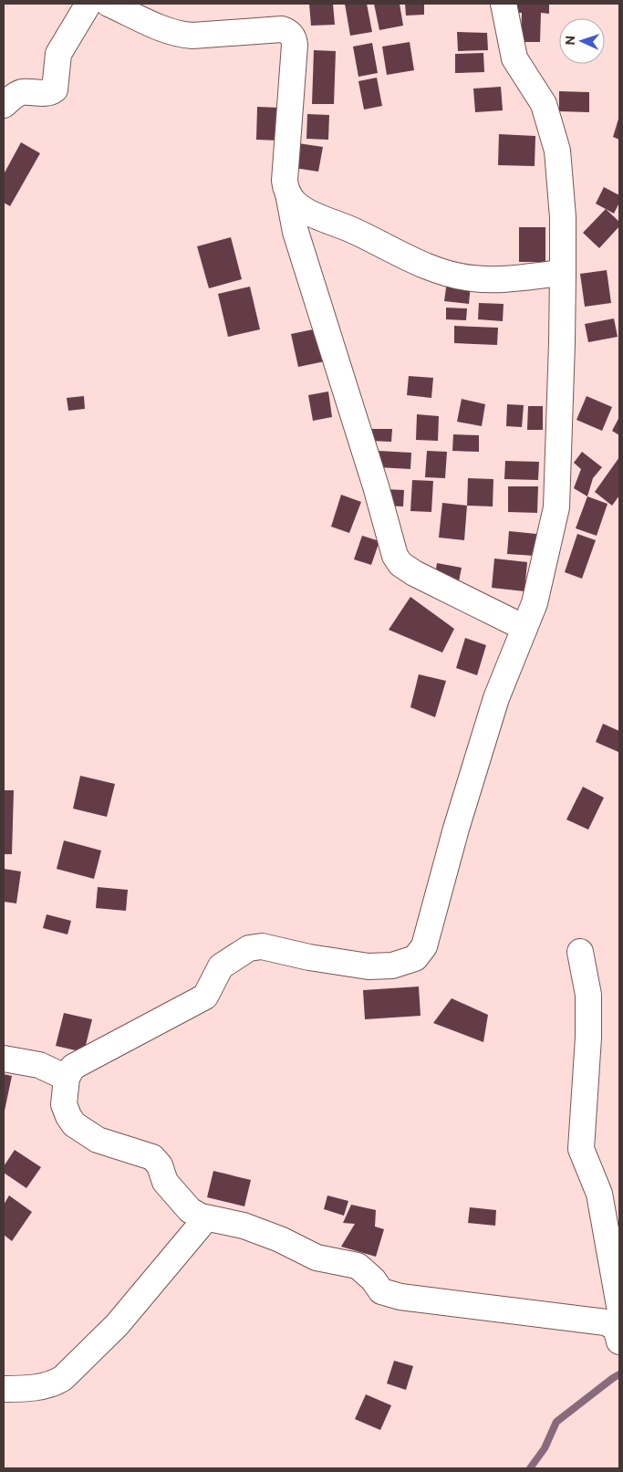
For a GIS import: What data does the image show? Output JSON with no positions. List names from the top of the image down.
{
  "north": "left"
}
